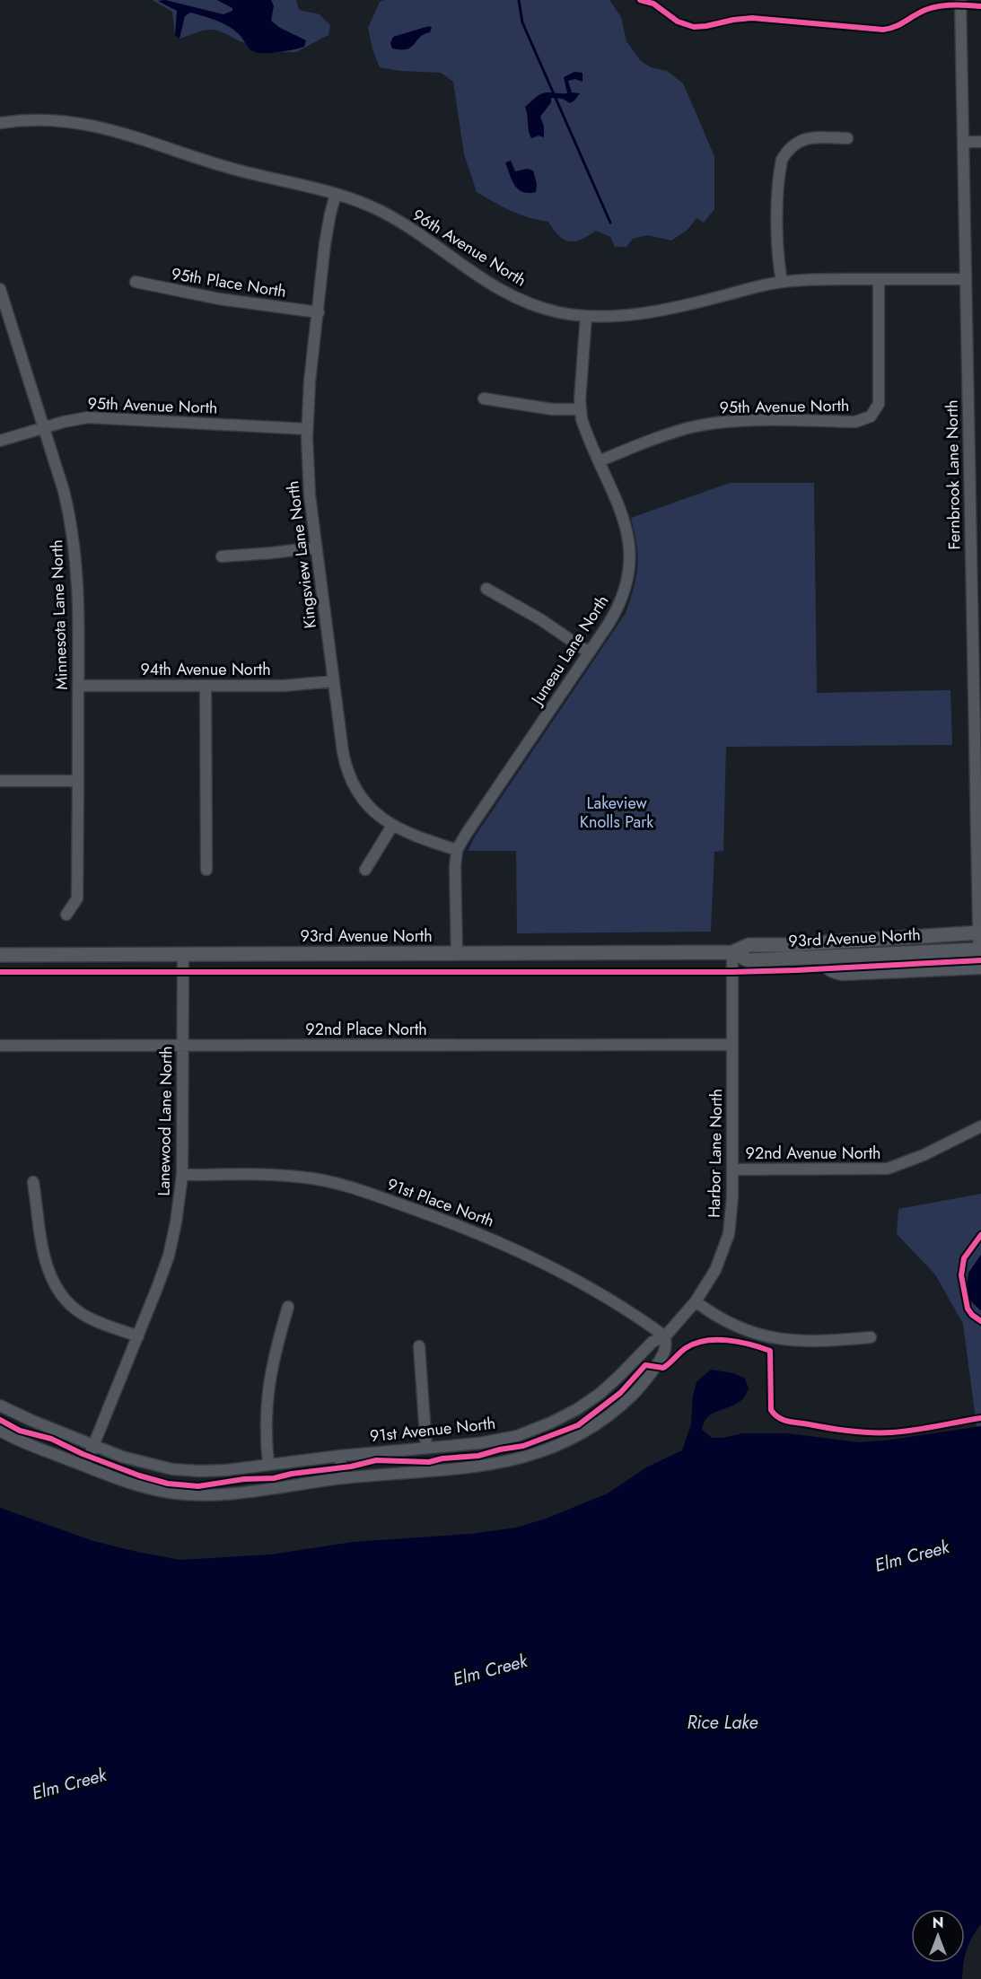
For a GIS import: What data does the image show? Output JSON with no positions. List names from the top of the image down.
{
  "streets": {
    "main road": ["93rd Avenue North"],
    "street": [
      "96th Avenue North",
      "95th Place North",
      "95th Avenue North",
      "Fernbrook Lane North",
      "Kingsview Lane North",
      "Minnesota Lane North",
      "Juneau Lane North",
      "94th Avenue North",
      "92nd Place North",
      "Lanewood Lane North",
      "Harbor Lane North",
      "92nd Avenue North",
      "91st Place North",
      "91st Avenue North"
    ]
  },
  "crossings": [
    ["96th Avenue North", "95th Avenue North"],
    ["96th Avenue North", "Fernbrook Lane North"],
    ["96th Avenue North", "Kingsview Lane North"],
    ["96th Avenue North", "Juneau Lane North"],
    ["95th Place North", "Kingsview Lane North"],
    ["95th Avenue North", "Kingsview Lane North"],
    ["95th Avenue North", "Minnesota Lane North"],
    ["95th Avenue North", "Juneau Lane North"],
    ["Fernbrook Lane North", "93rd Avenue North"],
    ["Kingsview Lane North", "Juneau Lane North"],
    ["Kingsview Lane North", "94th Avenue North"],
    ["Minnesota Lane North", "94th Avenue North"],
    ["Juneau Lane North", "93rd Avenue North"],
    ["93rd Avenue North", "Lanewood Lane North"],
    ["93rd Avenue North", "Harbor Lane North"],
    ["92nd Place North", "Lanewood Lane North"],
    ["92nd Place North", "Harbor Lane North"],
    ["Lanewood Lane North", "91st Place North"],
    ["Lanewood Lane North", "91st Avenue North"],
    ["Harbor Lane North", "92nd Avenue North"],
    ["Harbor Lane North", "91st Place North"],
    ["Harbor Lane North", "91st Avenue North"],
    ["91st Place North", "91st Avenue North"]
  ],
  "water": ["Elm Creek", "Rice Lake"],
  "parks": ["Lakeview Knolls Park"],
  "north": "top"
}
